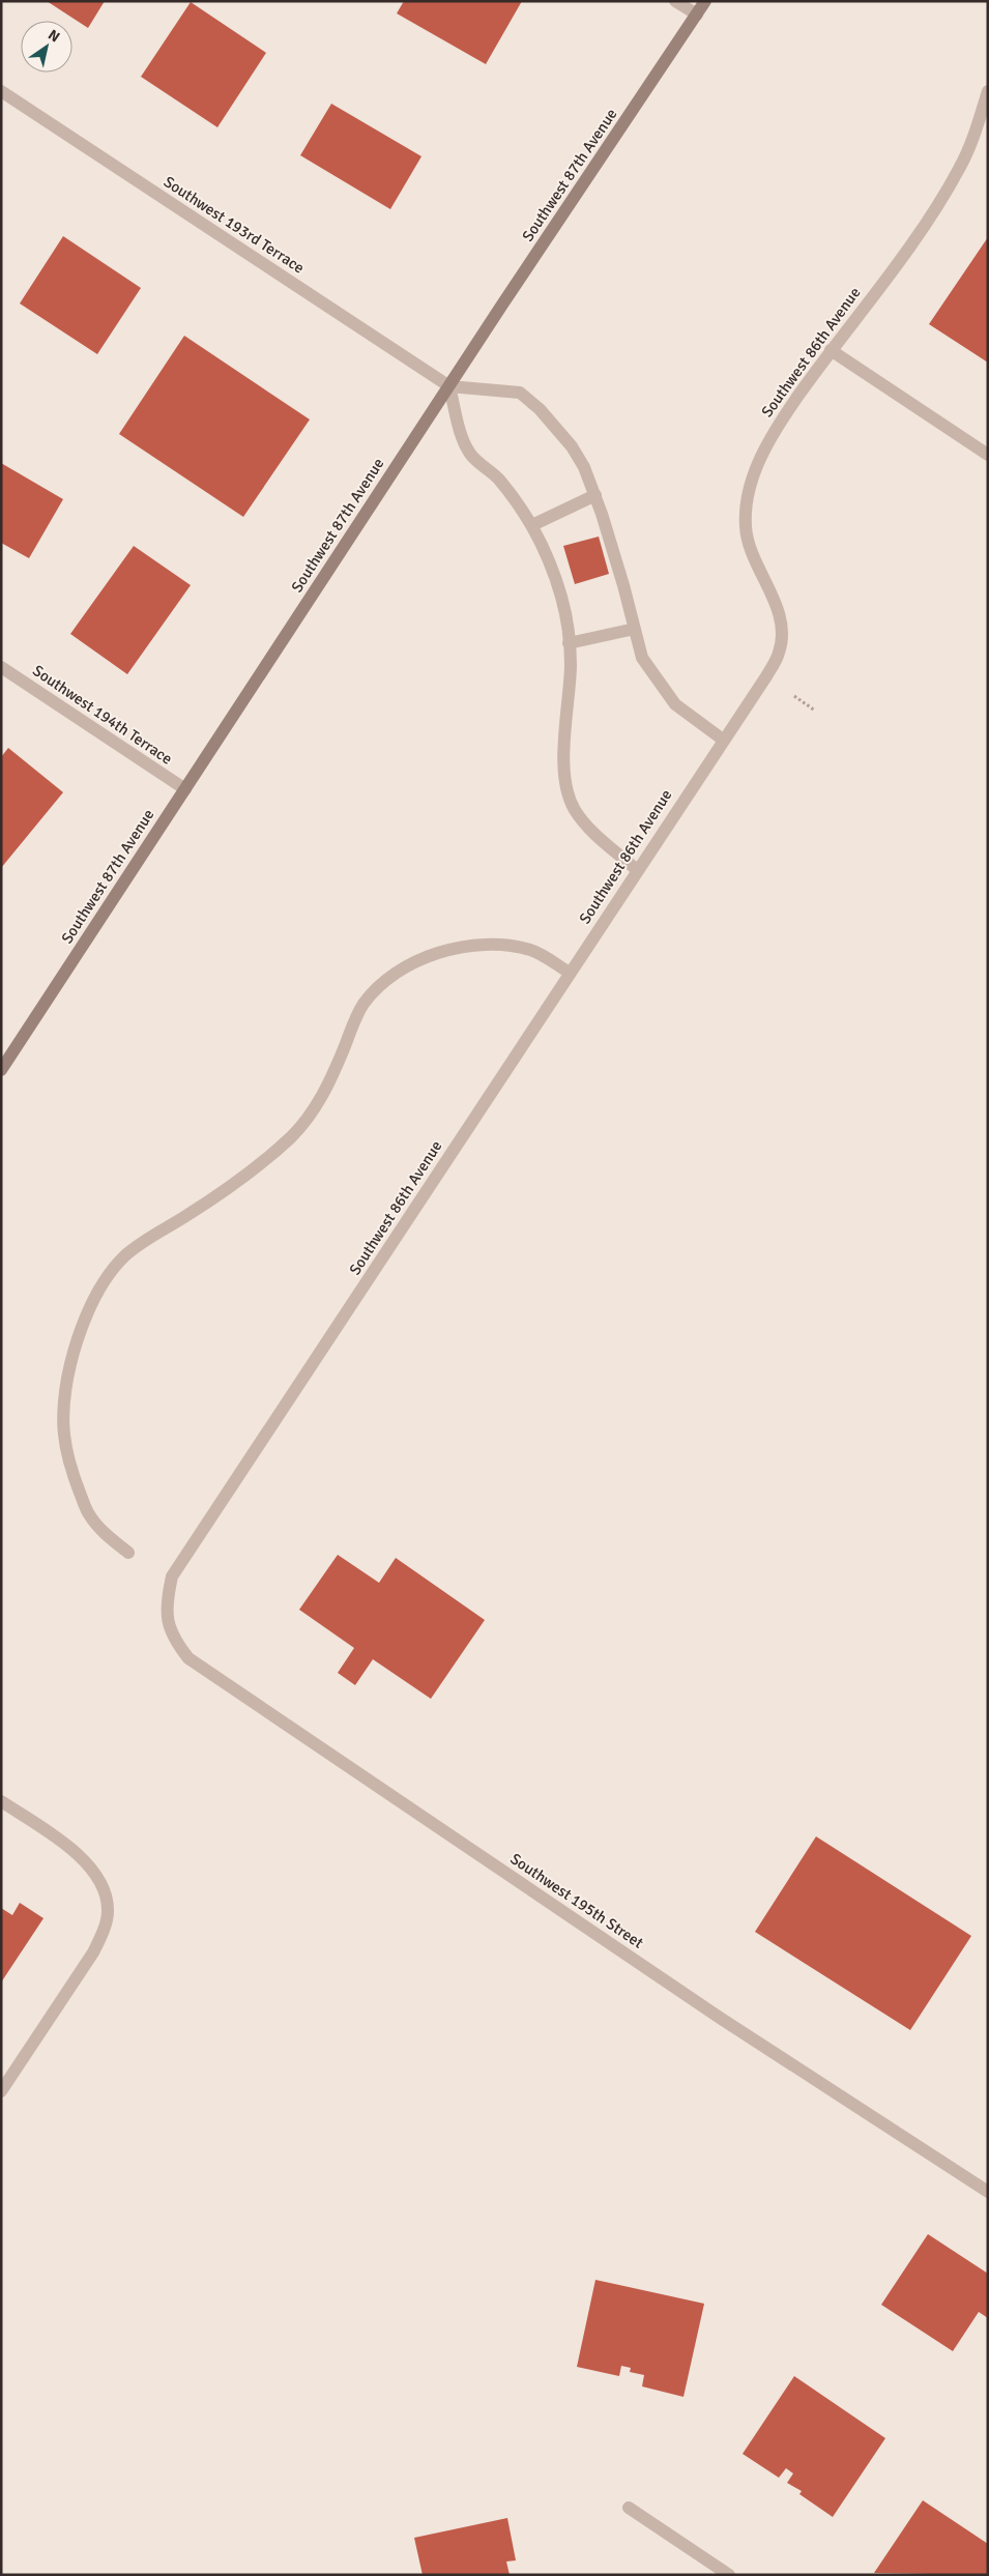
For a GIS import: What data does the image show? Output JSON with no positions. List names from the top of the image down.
{
  "streets": {
    "street": [
      "Southwest 87th Avenue",
      "Southwest 193rd Terrace",
      "Southwest 86th Avenue",
      "Southwest 194th Terrace",
      "Southwest 195th Street"
    ]
  },
  "crossings": [
    ["Southwest 87th Avenue", "Southwest 193rd Terrace"],
    ["Southwest 87th Avenue", "Southwest 194th Terrace"],
    ["Southwest 86th Avenue", "Southwest 195th Street"]
  ],
  "north": "top right"
}
